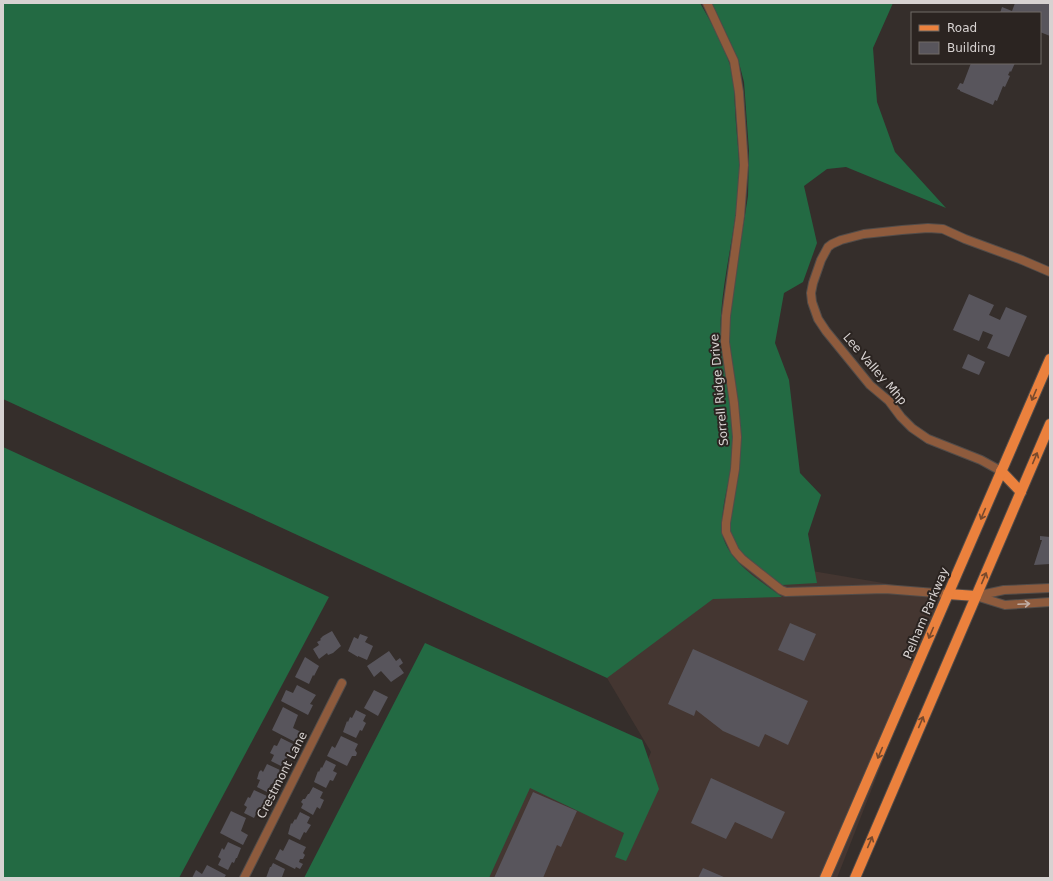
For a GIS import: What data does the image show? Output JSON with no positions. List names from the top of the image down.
{
  "streets": {
    "main road": ["Pelham Parkway"],
    "street": ["Lee Valley Mhp", "Sorrell Ridge Drive", "Crestmont Lane"]
  },
  "crossings": [
    ["Lee Valley Mhp", "Pelham Parkway"],
    ["Sorrell Ridge Drive", "Pelham Parkway"]
  ],
  "legend": ["Road", "Building"]
}
